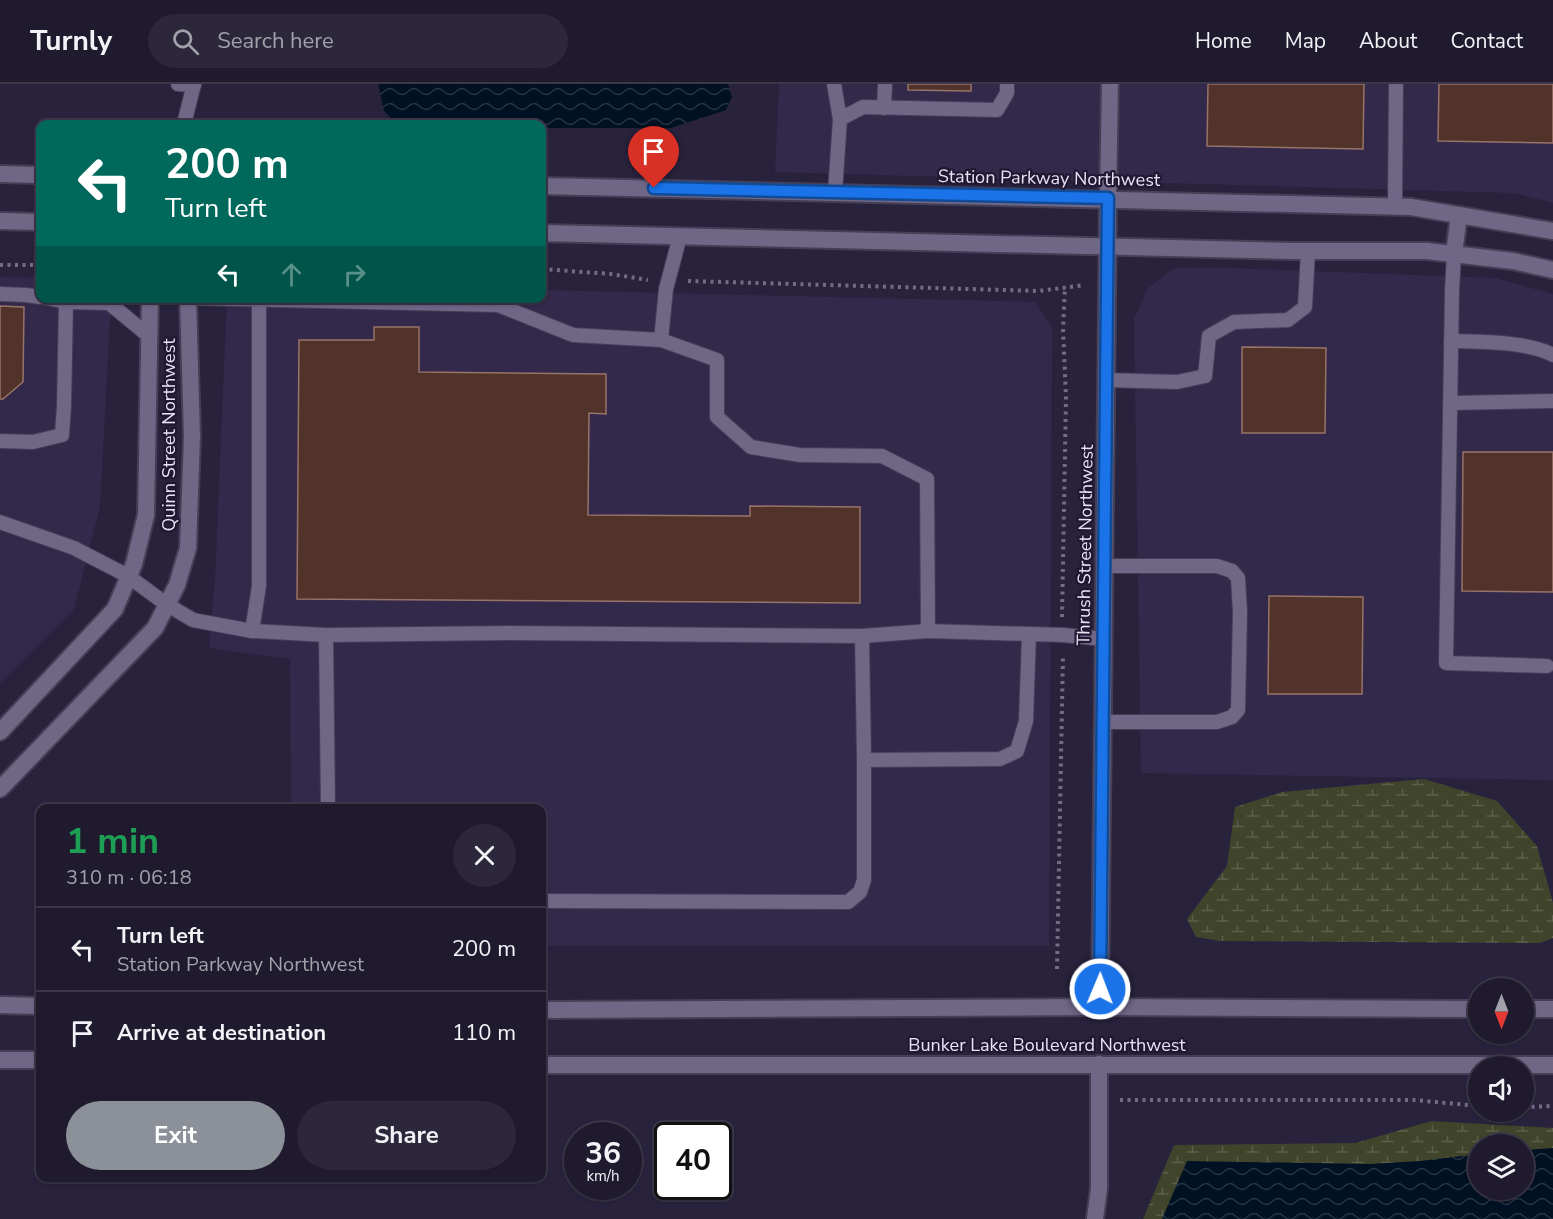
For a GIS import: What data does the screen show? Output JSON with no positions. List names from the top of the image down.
{
  "streets": {
    "street": [
      "Station Parkway Northwest",
      "Quinn Street Northwest",
      "Thrush Street Northwest",
      "Bunker Lake Boulevard Northwest"
    ]
  },
  "crossings": [
    ["Station Parkway Northwest", "Thrush Street Northwest"],
    ["Thrush Street Northwest", "Bunker Lake Boulevard Northwest"]
  ],
  "north": "bottom",
  "page": {
    "header": "Turnly",
    "search": "Search here",
    "nav": [
      "Home",
      "Map",
      "About",
      "Contact"
    ],
    "turn": ["200 m", "Turn left"],
    "heading": ["1 min", "310 m · 06:18"],
    "list": [
      {
        "name": "Turn left",
        "note": "Station Parkway Northwest",
        "value": "200 m"
      },
      {
        "name": "Arrive at destination",
        "value": "110 m"
      }
    ],
    "buttons": ["Exit", "Share"],
    "speed": "36 km/h",
    "limit": "40"
  }
}
